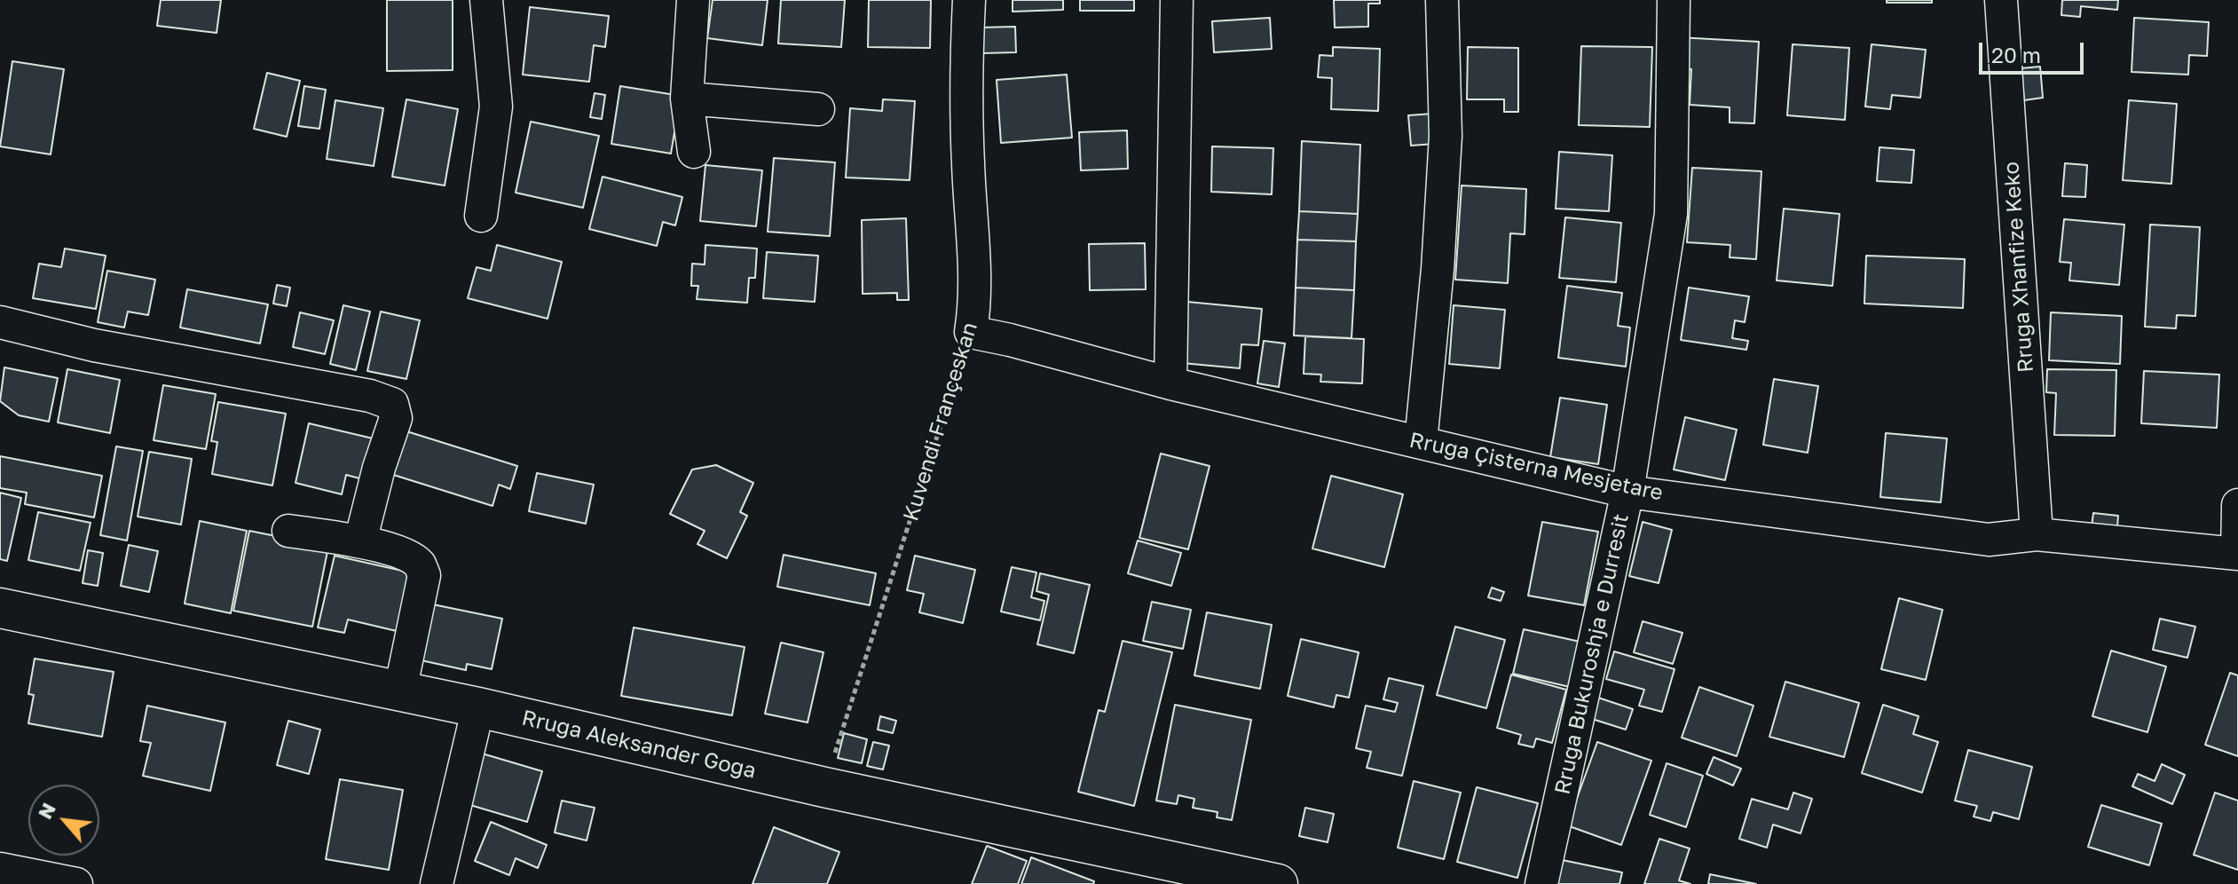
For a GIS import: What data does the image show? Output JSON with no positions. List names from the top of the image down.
{
  "streets": {
    "main road": ["Rruga Aleksander Goga"],
    "street": [
      "Rruga Xhanfize Keko",
      "Kuvendi Françeskan",
      "Rruga Çisterna Mesjetare",
      "Rruga Bukuroshja e Durresit"
    ]
  },
  "crossings": [
    ["Rruga Xhanfize Keko", "Rruga Çisterna Mesjetare"],
    ["Kuvendi Françeskan", "Rruga Çisterna Mesjetare"],
    ["Kuvendi Françeskan", "Rruga Aleksander Goga"],
    ["Rruga Çisterna Mesjetare", "Rruga Bukuroshja e Durresit"]
  ],
  "scale_bar": "20 m",
  "north": "top left"
}
